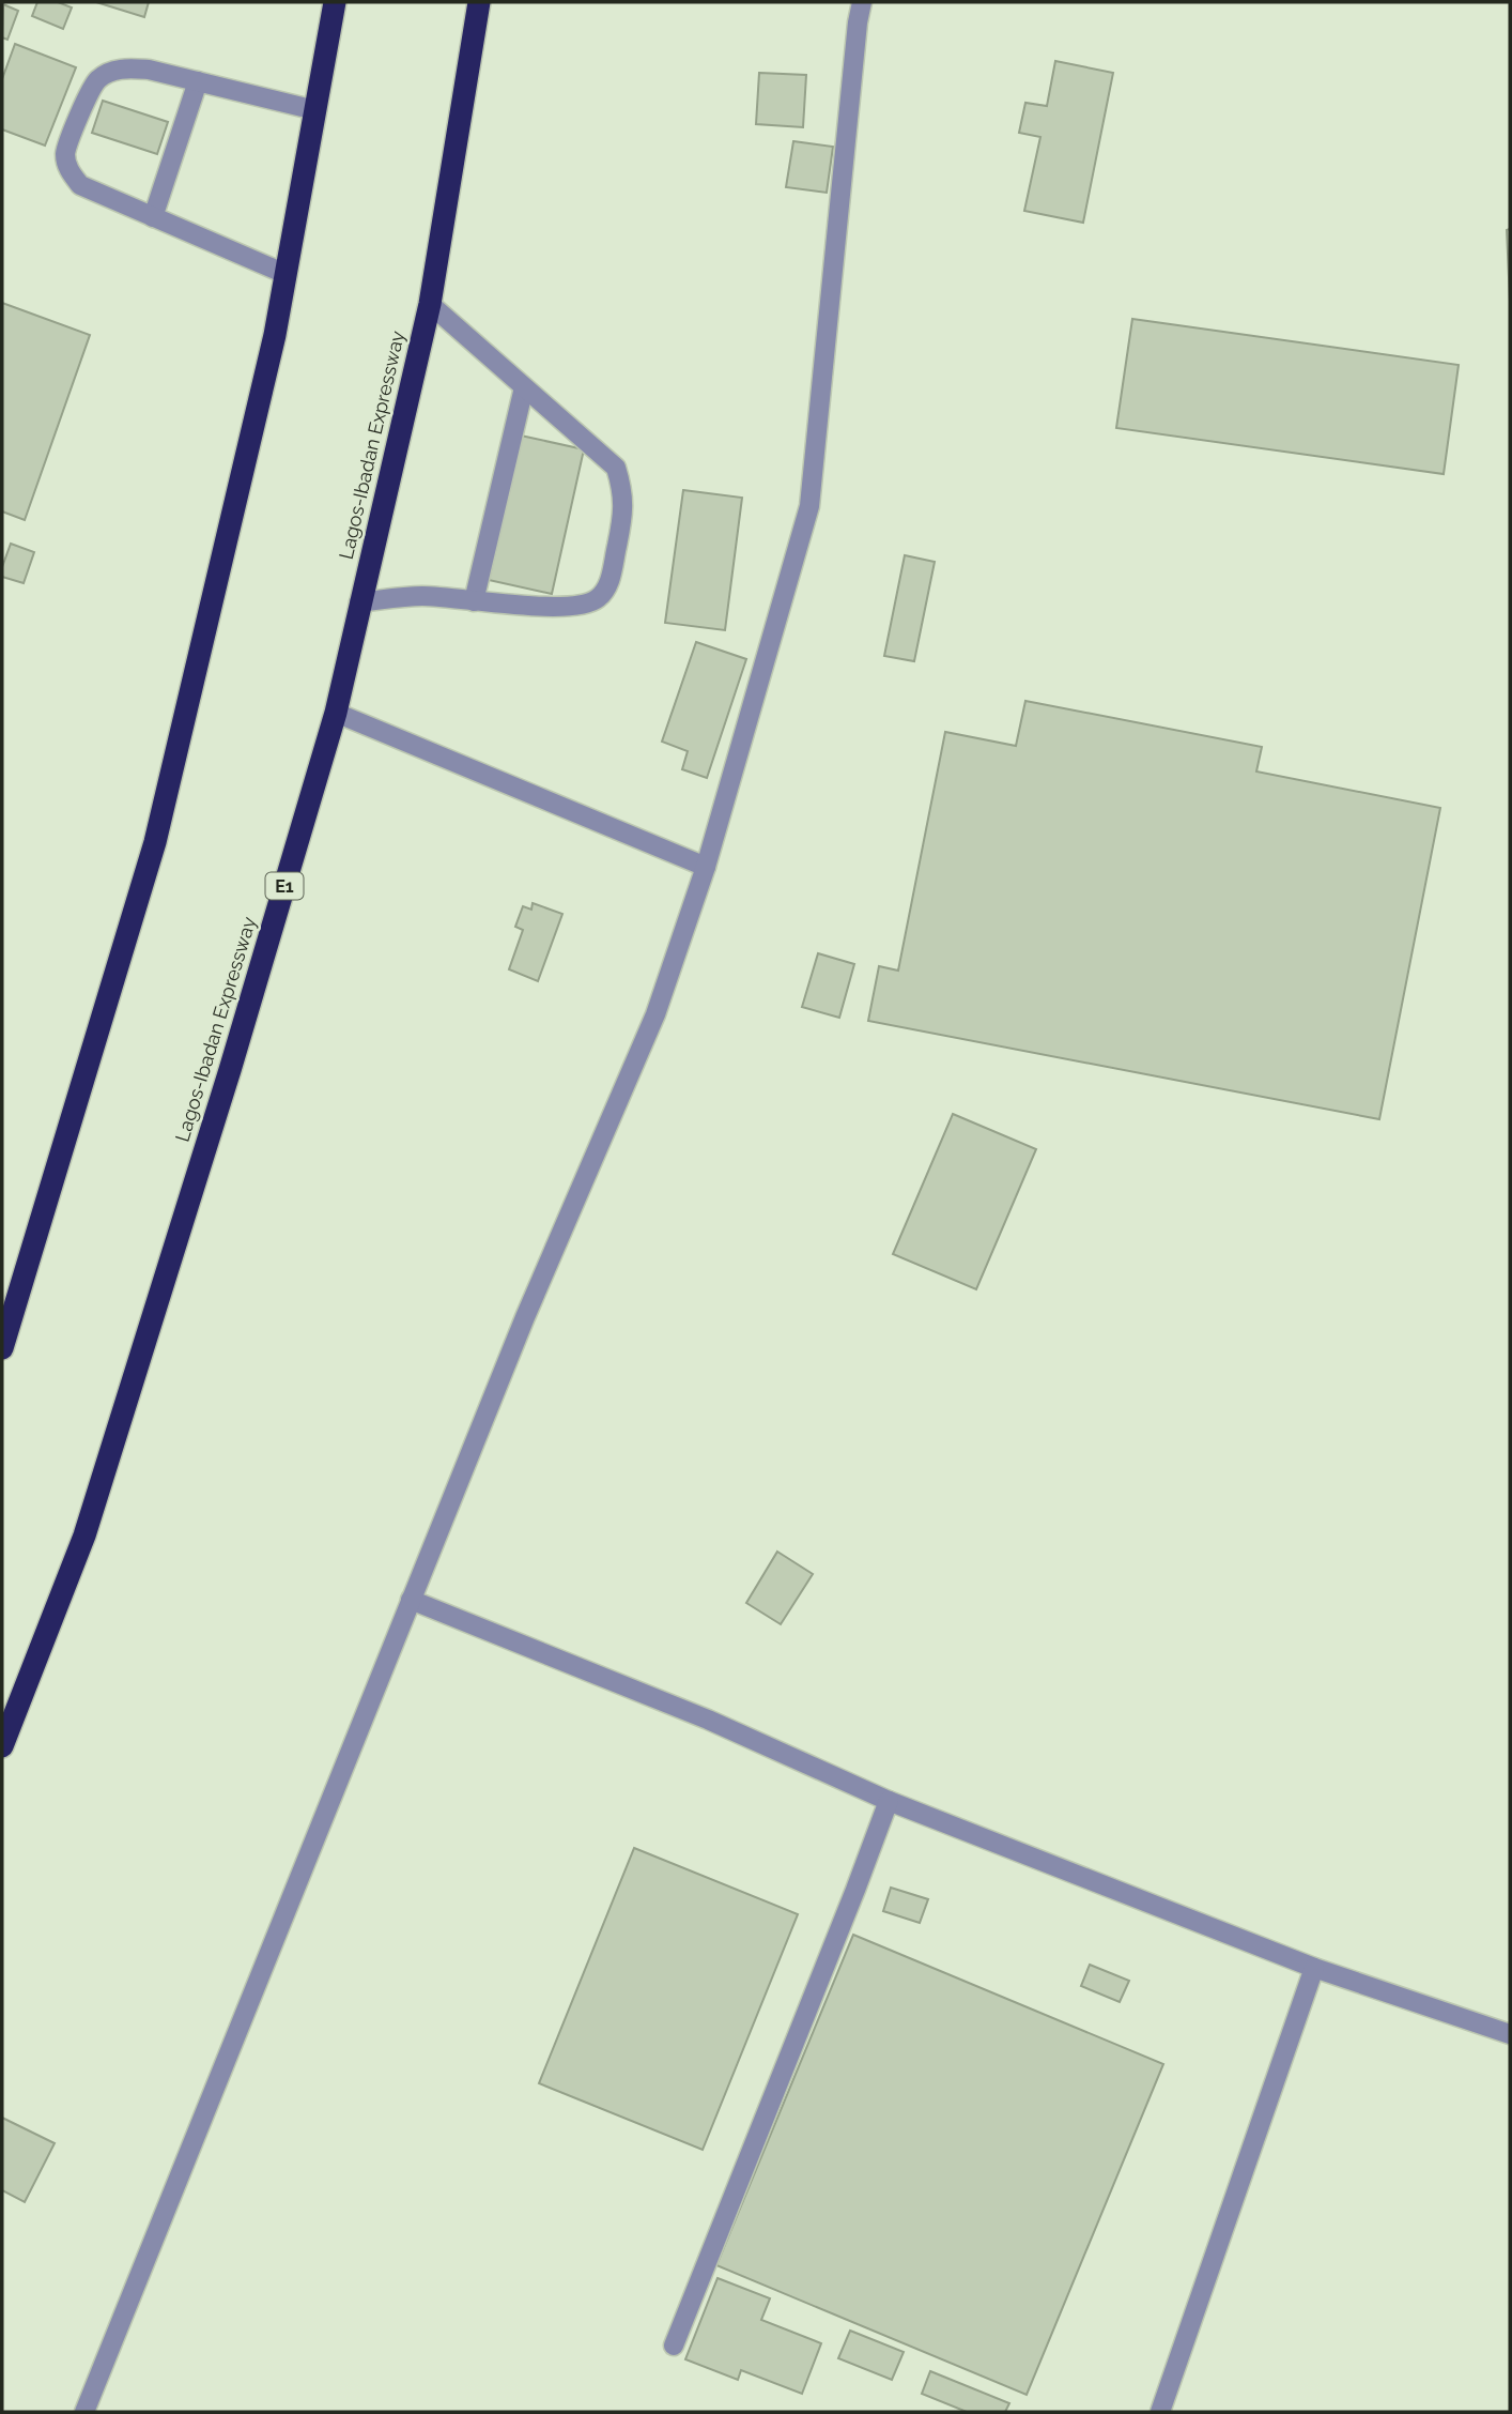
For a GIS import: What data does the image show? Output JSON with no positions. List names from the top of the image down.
{
  "streets": {
    "highway": ["Lagos-Ibadan Expressway", "E1"]
  }
}
